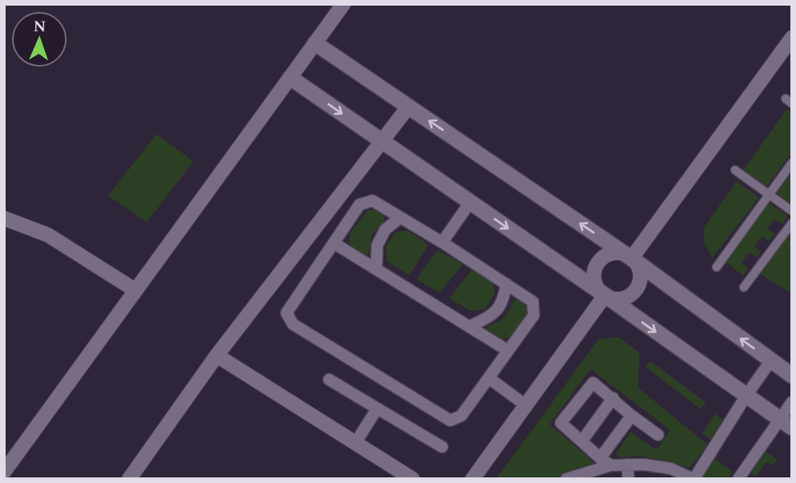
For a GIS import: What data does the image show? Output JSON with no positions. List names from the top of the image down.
{
  "north": "top"
}
